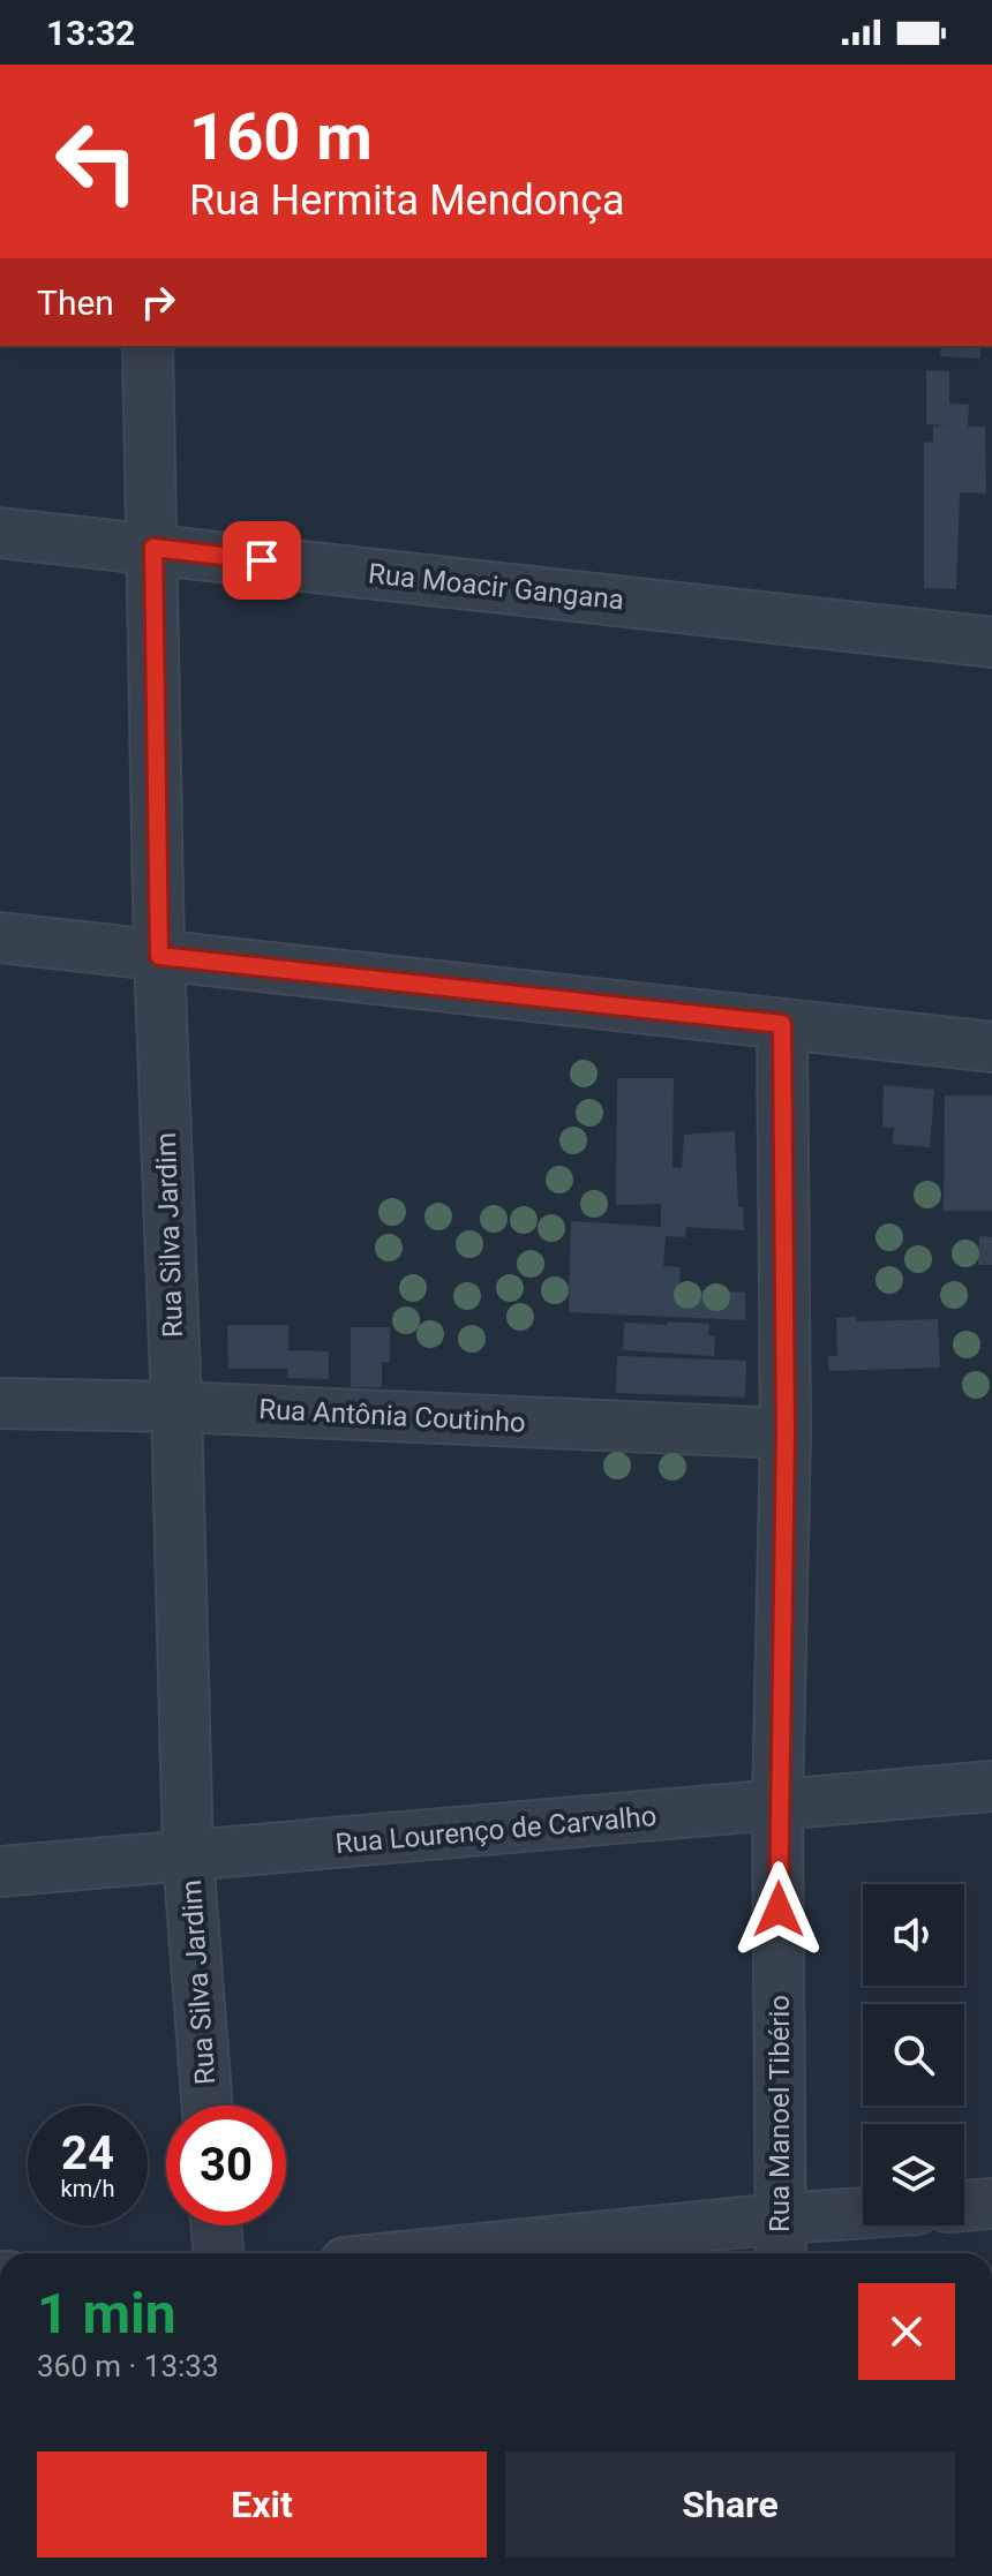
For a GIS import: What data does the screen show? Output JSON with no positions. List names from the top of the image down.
{
  "streets": {
    "street": [
      "Rua Moacir Gangana",
      "Rua Silva Jardim",
      "Rua Antônia Coutinho",
      "Rua Lourenço de Carvalho",
      "Rua Manoel Tibério"
    ]
  },
  "crossings": [
    ["Rua Moacir Gangana", "Rua Silva Jardim"],
    ["Rua Silva Jardim", "Rua Antônia Coutinho"],
    ["Rua Silva Jardim", "Rua Lourenço de Carvalho"],
    ["Rua Antônia Coutinho", "Rua Manoel Tibério"],
    ["Rua Lourenço de Carvalho", "Rua Manoel Tibério"]
  ],
  "page": {
    "status": "13:32",
    "turn": ["160 m", "Rua Hermita Mendonça"],
    "then": "Then",
    "speed": "24 km/h",
    "limit": "30",
    "heading": ["1 min", "360 m · 13:33"],
    "buttons": ["Exit", "Share"]
  }
}
